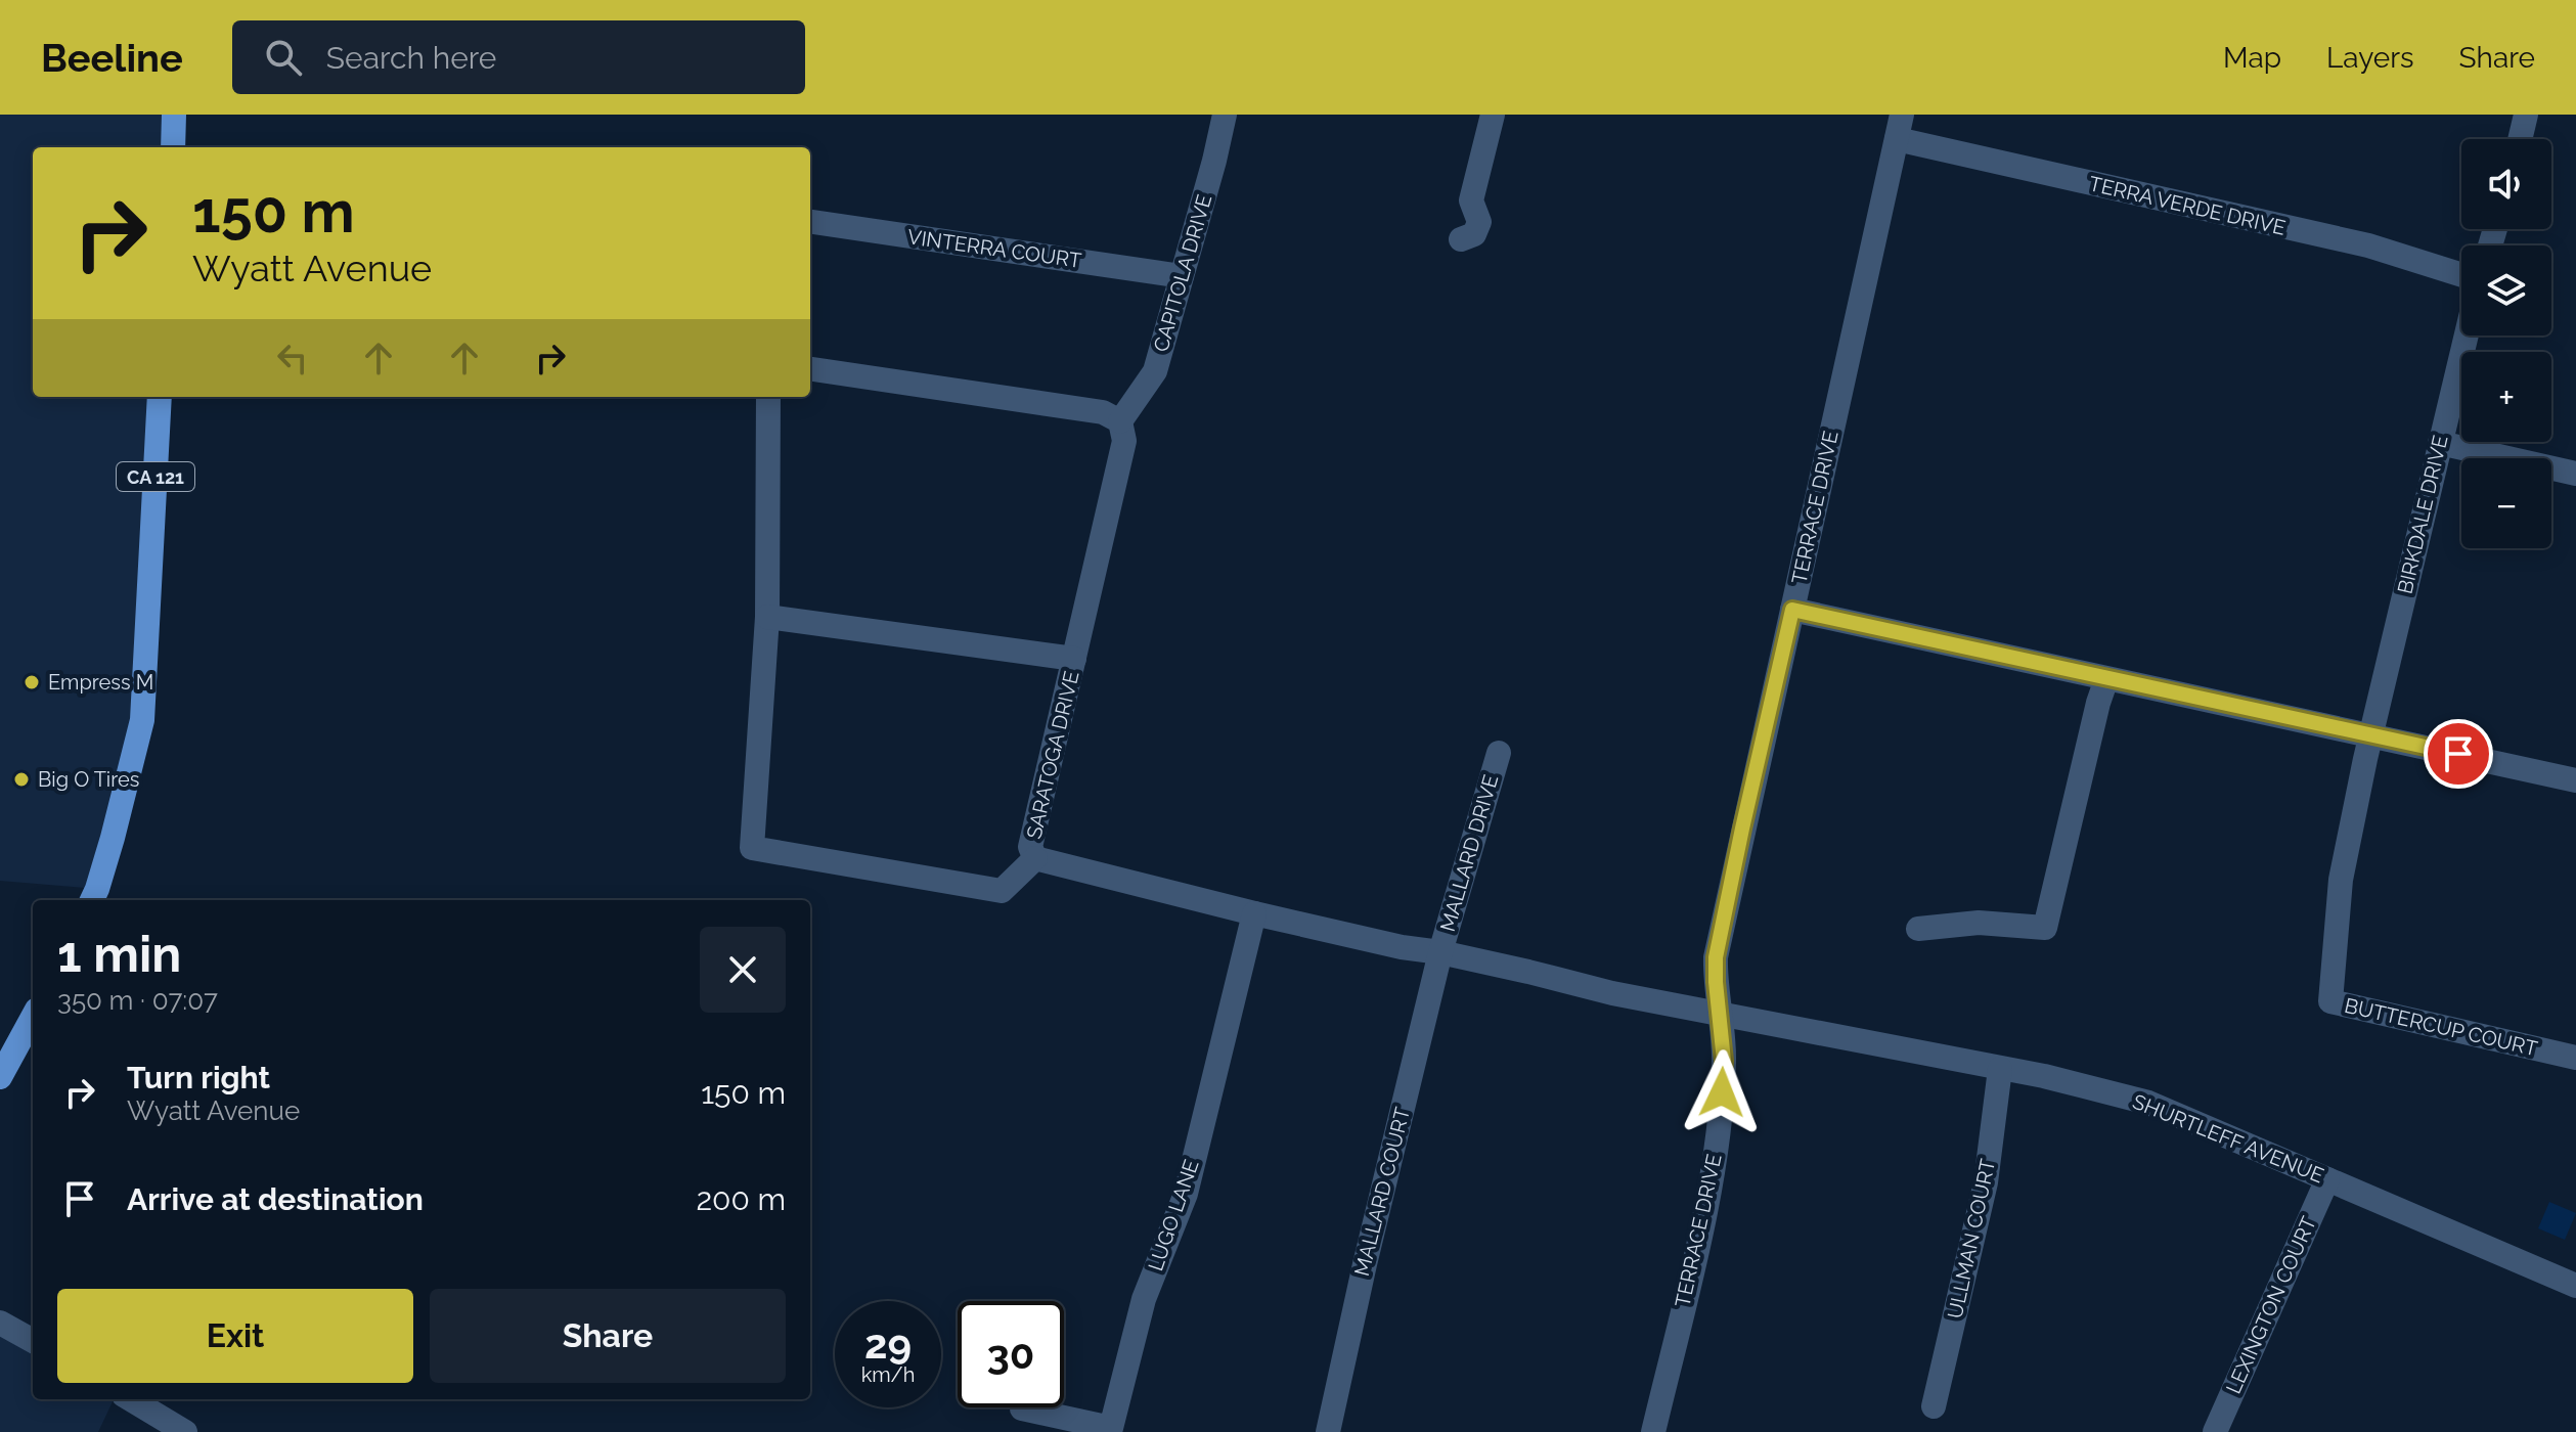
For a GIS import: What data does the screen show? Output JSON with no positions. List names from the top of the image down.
{
  "streets": {
    "main road": ["CA 121"],
    "street": [
      "TERRA VERDE DRIVE",
      "VINTERRA COURT",
      "CAPITOLA DRIVE",
      "TERRACE DRIVE",
      "BIRKDALE DRIVE",
      "SARATOGA DRIVE",
      "MALLARD DRIVE",
      "BUTTERCUP COURT",
      "SHURTLEFF AVENUE",
      "MALLARD COURT",
      "LUGO LANE",
      "ULLMAN COURT",
      "LEXINGTON COURT"
    ]
  },
  "crossings": [
    ["TERRA VERDE DRIVE", "TERRACE DRIVE"],
    ["VINTERRA COURT", "CAPITOLA DRIVE"],
    ["CAPITOLA DRIVE", "SARATOGA DRIVE"],
    ["TERRACE DRIVE", "SARATOGA DRIVE"],
    ["TERRACE DRIVE", "SHURTLEFF AVENUE"],
    ["BIRKDALE DRIVE", "BUTTERCUP COURT"],
    ["SARATOGA DRIVE", "MALLARD DRIVE"],
    ["SARATOGA DRIVE", "SHURTLEFF AVENUE"],
    ["SARATOGA DRIVE", "MALLARD COURT"],
    ["SARATOGA DRIVE", "LUGO LANE"],
    ["MALLARD DRIVE", "MALLARD COURT"],
    ["SHURTLEFF AVENUE", "ULLMAN COURT"],
    ["SHURTLEFF AVENUE", "LEXINGTON COURT"]
  ],
  "places": ["Empress M", "Big O Tires"],
  "page": {
    "header": "Beeline",
    "search": "Search here",
    "nav": ["Map", "Layers", "Share"],
    "map_buttons": ["+", "−"],
    "turn": ["150 m", "Wyatt Avenue"],
    "heading": ["1 min", "350 m · 07:07"],
    "list": [
      {
        "name": "Turn right",
        "note": "Wyatt Avenue",
        "value": "150 m"
      },
      {
        "name": "Arrive at destination",
        "value": "200 m"
      }
    ],
    "buttons": ["Exit", "Share"],
    "speed": "29 km/h",
    "limit": "30"
  }
}
